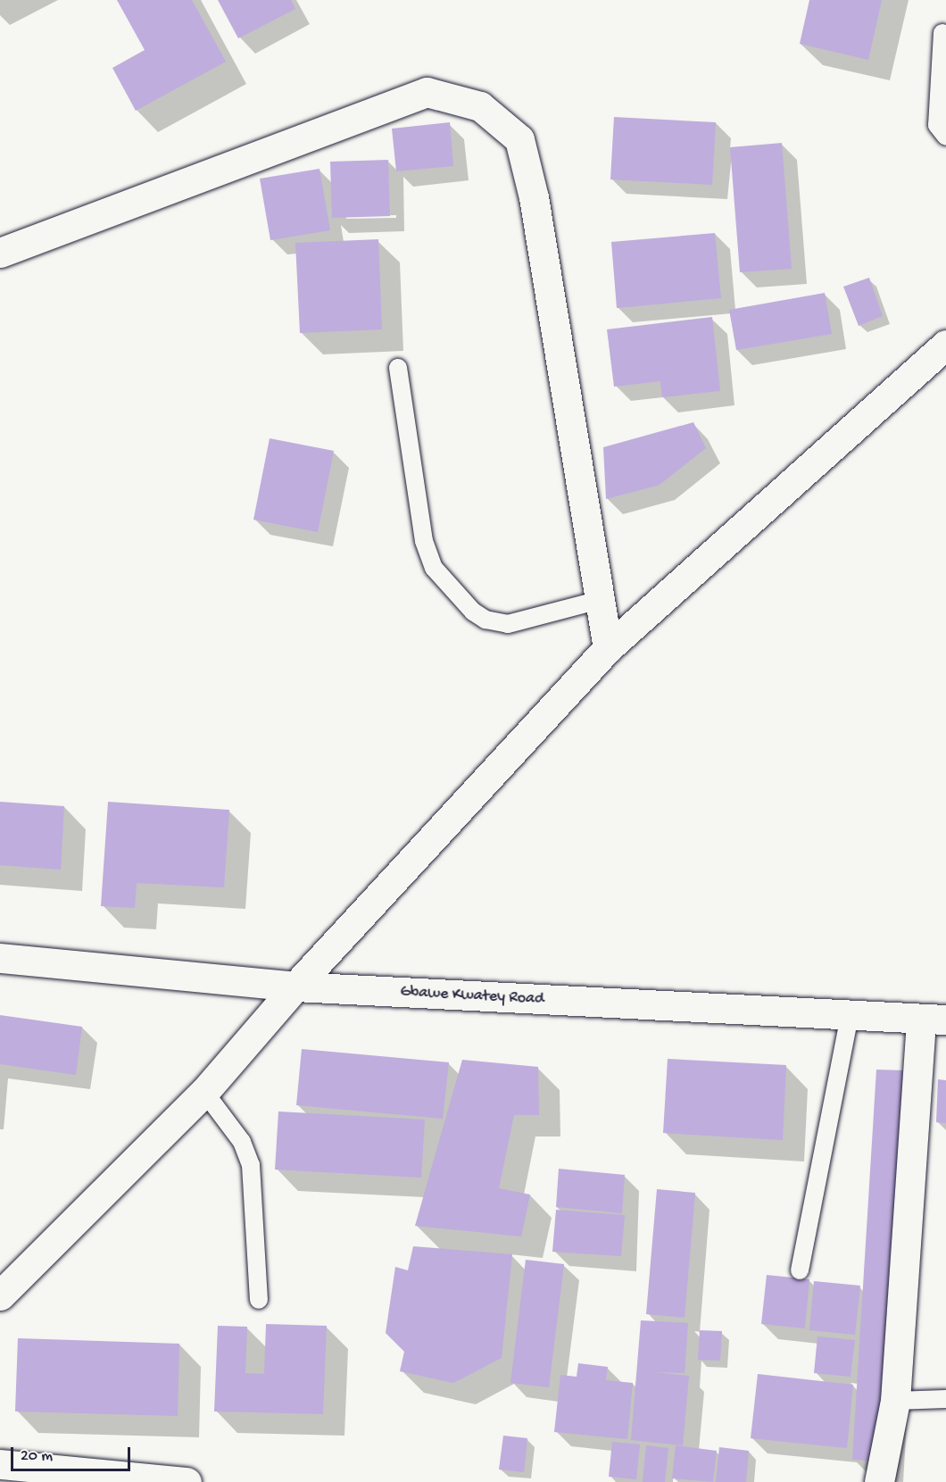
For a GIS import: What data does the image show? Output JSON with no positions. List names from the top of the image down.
{
  "streets": {
    "street": ["Gbawe Kwatey Road"]
  },
  "scale_bar": "20 m"
}
